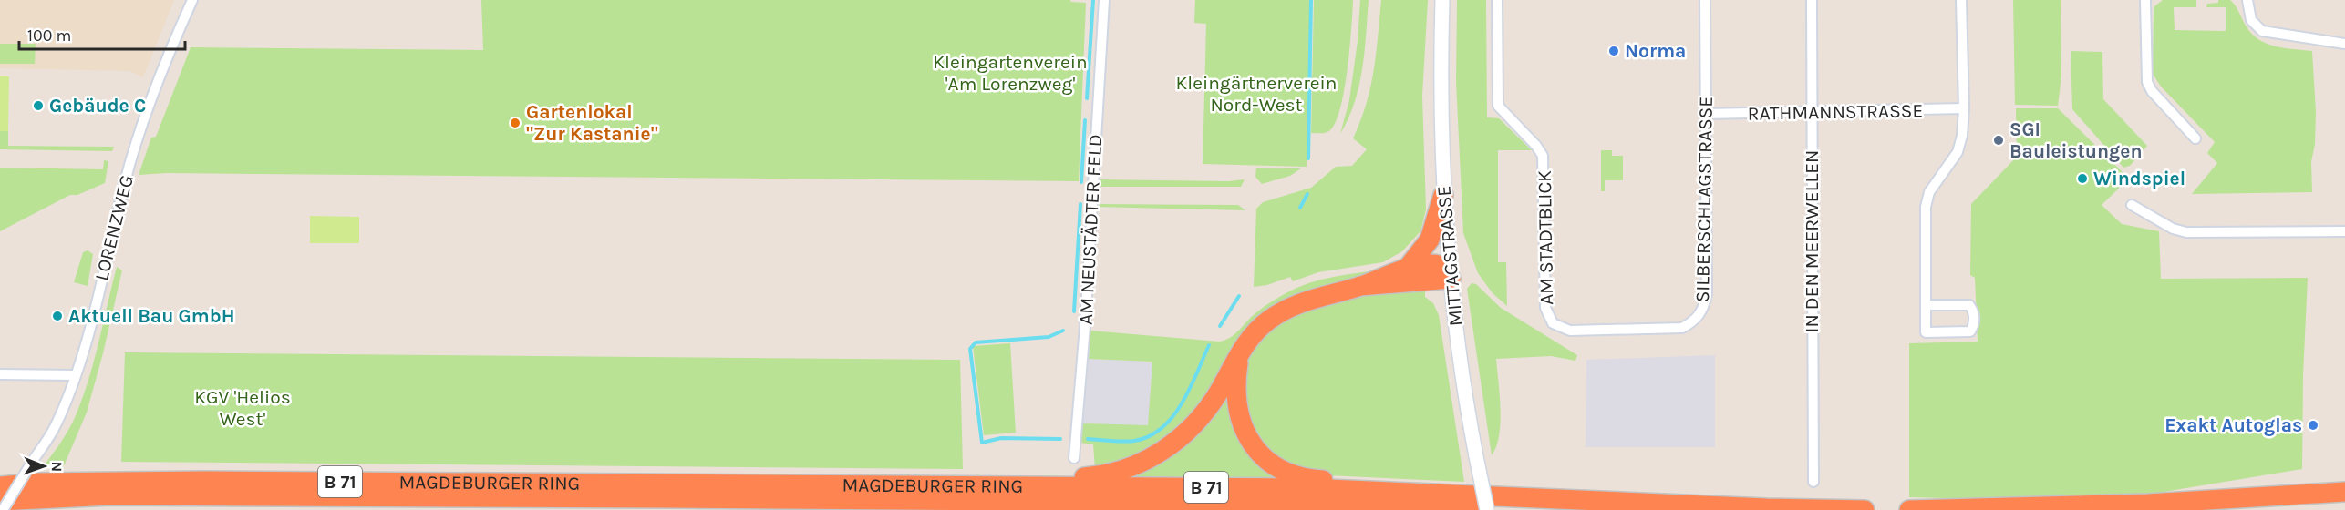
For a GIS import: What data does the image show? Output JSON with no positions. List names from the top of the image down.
{
  "streets": {
    "highway": ["B 71", "MAGDEBURGER RING"],
    "street": [
      "RATHMANNSTRASSE",
      "SILBERSCHLAGSTRASSE",
      "LORENZWEG",
      "AM NEUSTÄDTER FELD",
      "AM STADTBLICK",
      "IN DEN MEERWELLEN",
      "MITTAGSTRASSE"
    ]
  },
  "crossings": [
    ["RATHMANNSTRASSE", "SILBERSCHLAGSTRASSE"],
    ["RATHMANNSTRASSE", "IN DEN MEERWELLEN"],
    ["SILBERSCHLAGSTRASSE", "AM STADTBLICK"]
  ],
  "parks": ["Kleingartenverein 'Am Lorenzweg'", "Kleingärtnerverein Nord-West", "KGV 'Helios West'"],
  "places": [
    "Norma",
    "Gebäude C",
    "Gartenlokal \"Zur Kastanie\"",
    "SGI Bauleistungen",
    "Windspiel",
    "Aktuell Bau GmbH",
    "Exakt Autoglas"
  ],
  "scale_bar": "100 m",
  "north": "right"
}
